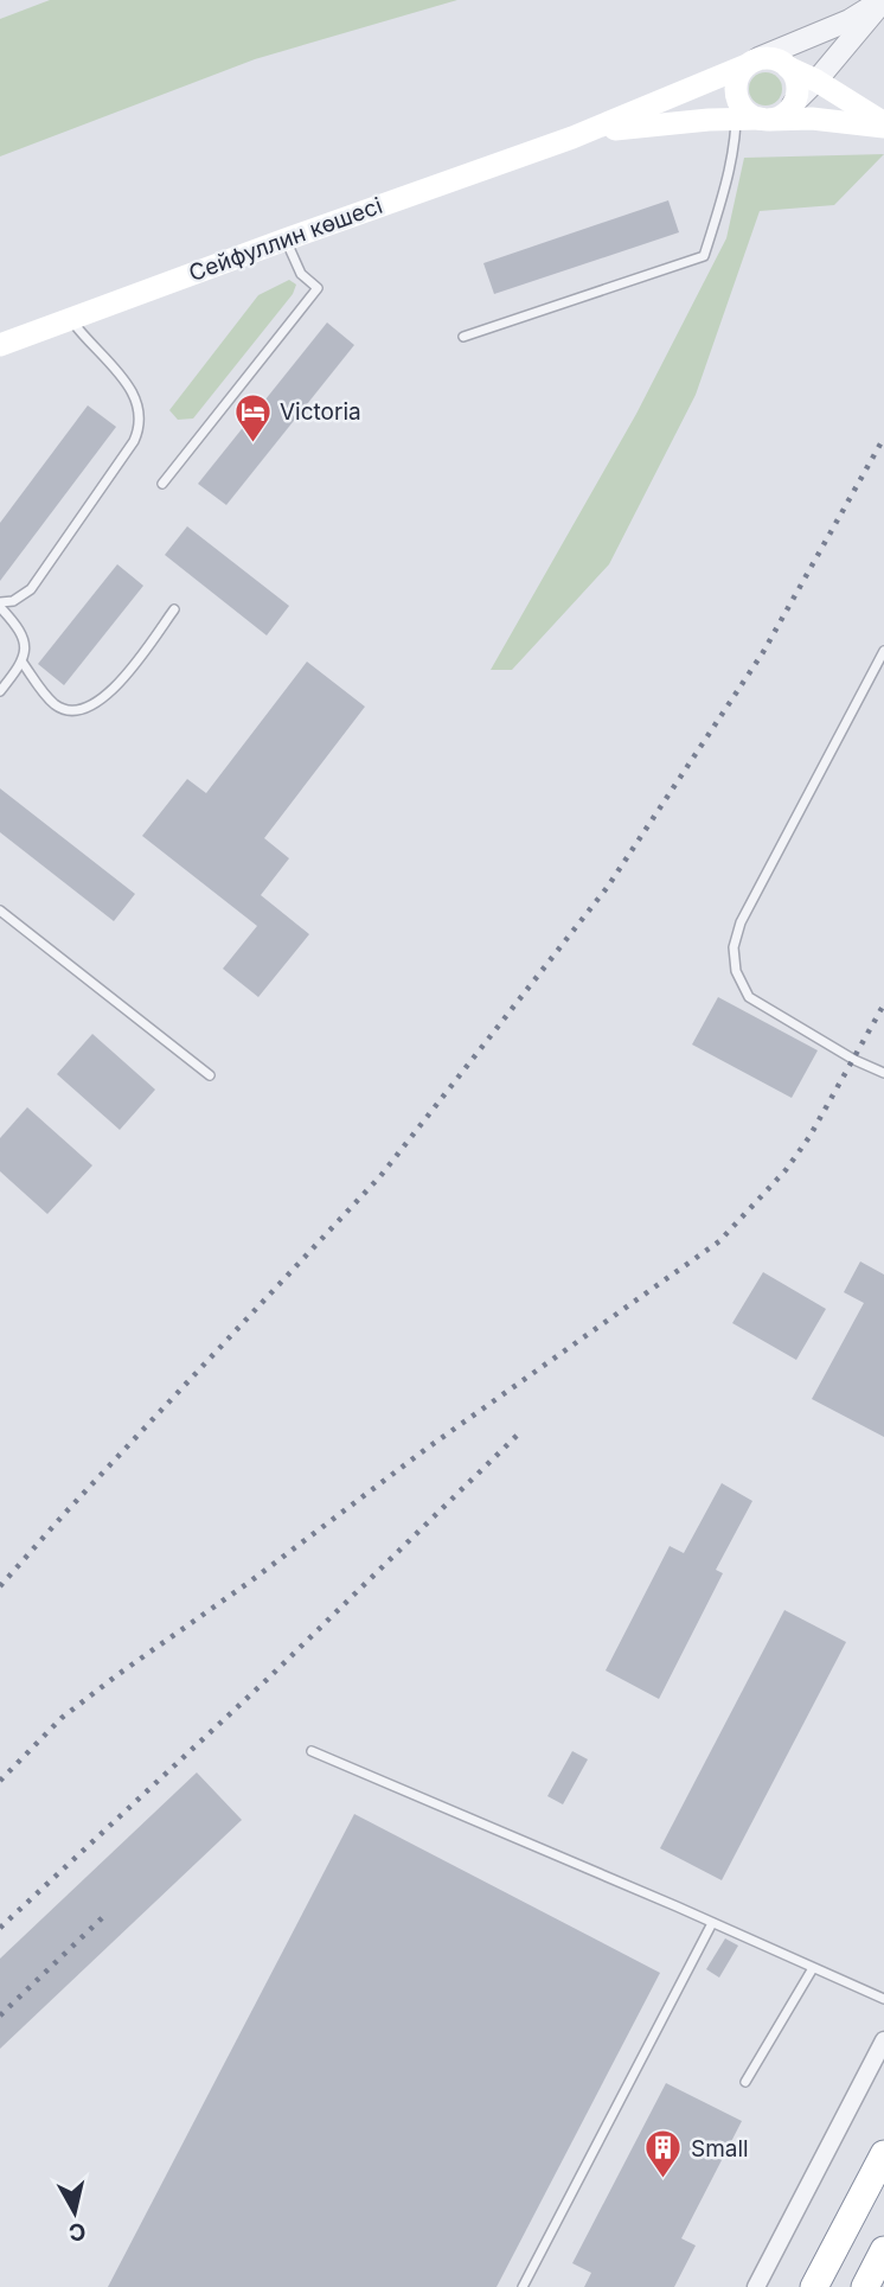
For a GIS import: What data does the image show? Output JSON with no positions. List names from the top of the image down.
{
  "streets": {
    "main road": ["Сейфуллин көшесі"]
  },
  "places": {
    "hotel": ["Victoria"],
    "building": ["Small"]
  },
  "north": "bottom"
}
